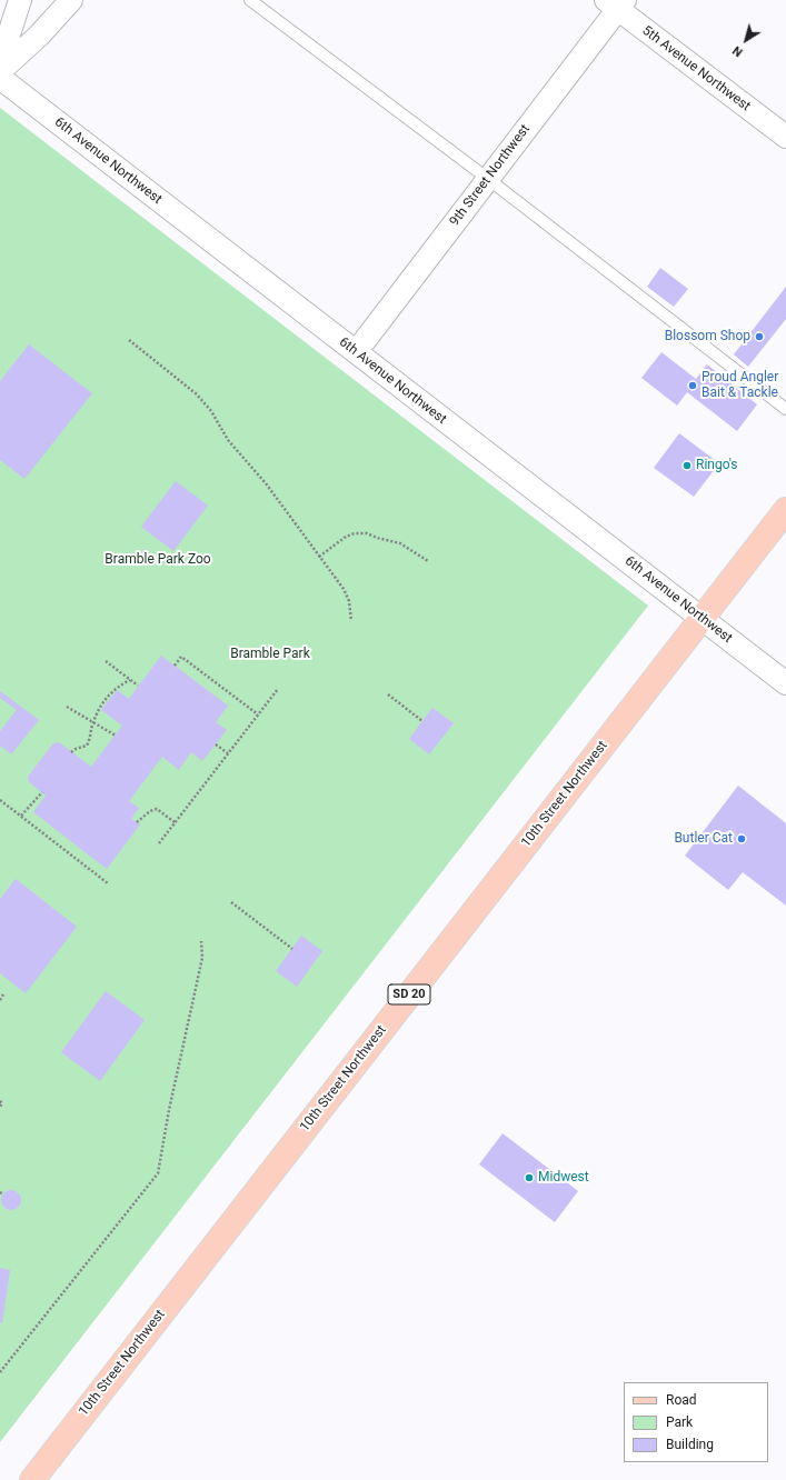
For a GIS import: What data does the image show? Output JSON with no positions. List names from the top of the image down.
{
  "streets": {
    "main road": ["10th Street Northwest", "SD 20"],
    "street": ["5th Avenue Northwest", "6th Avenue Northwest", "9th Street Northwest"]
  },
  "crossings": [
    ["5th Avenue Northwest", "9th Street Northwest"],
    ["6th Avenue Northwest", "9th Street Northwest"],
    ["6th Avenue Northwest", "10th Street Northwest"]
  ],
  "parks": ["Bramble Park Zoo", "Bramble Park"],
  "places": [
    "Blossom Shop",
    "Proud Angler Bait & Tackle",
    "Ringo's",
    "Butler Cat",
    "Midwest"
  ],
  "legend": ["Road", "Park", "Building"],
  "north": "bottom left"
}
